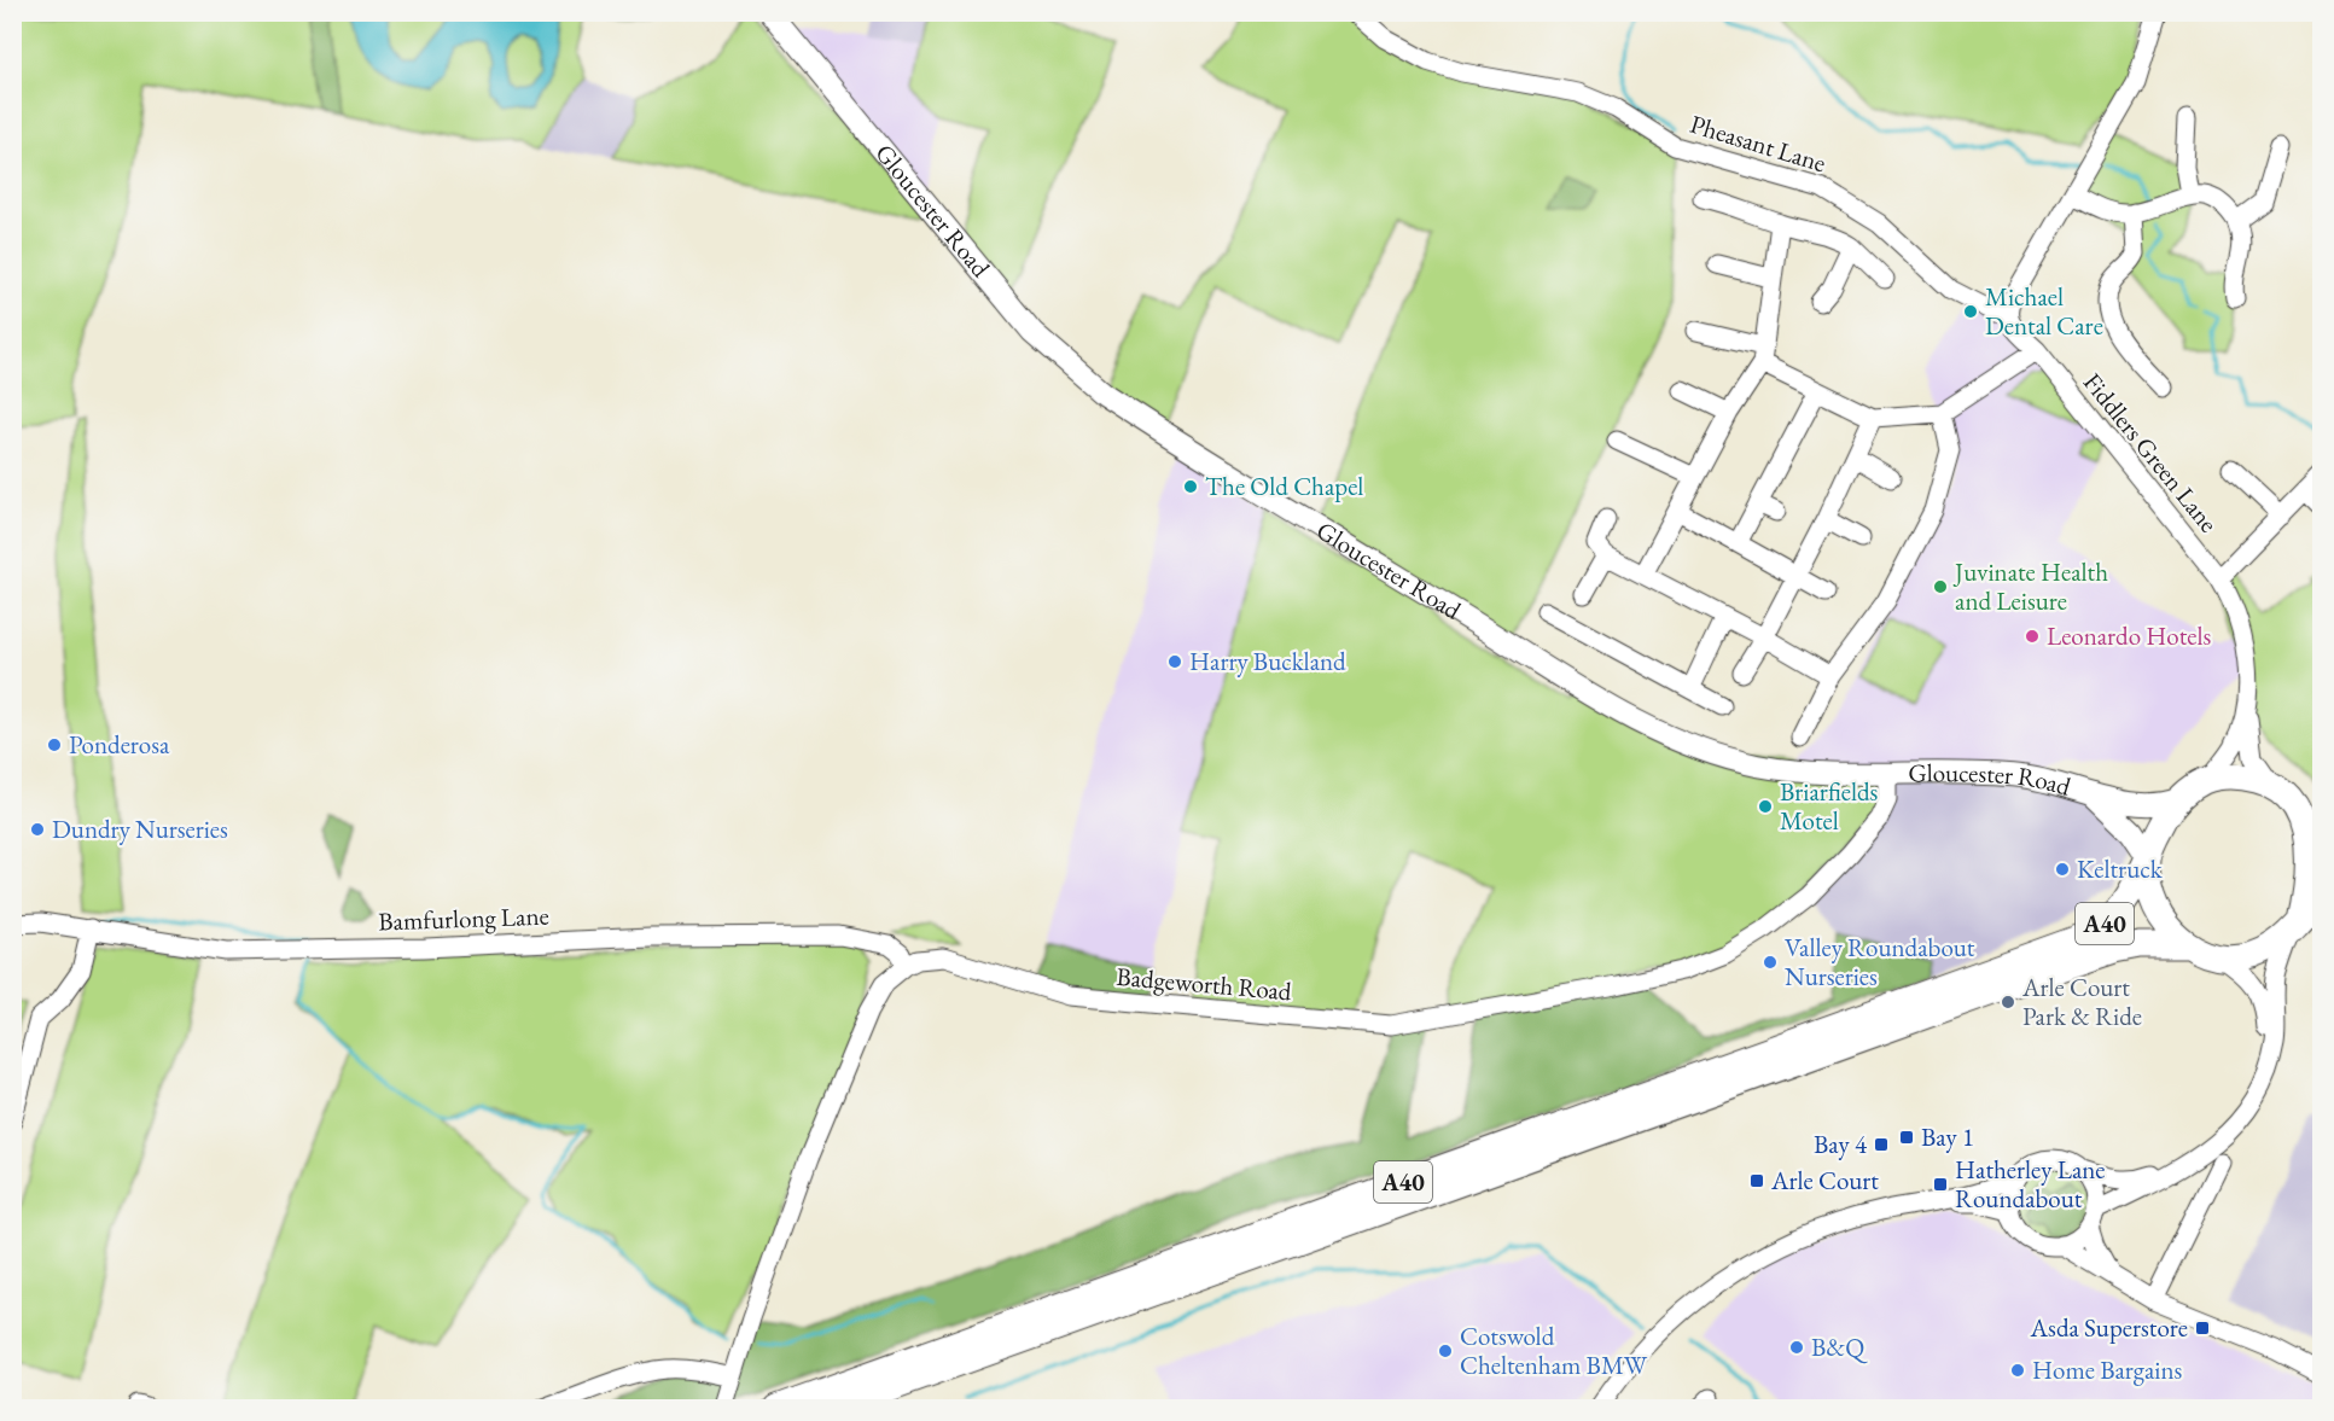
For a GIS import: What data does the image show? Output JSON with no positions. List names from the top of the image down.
{
  "streets": {
    "highway": ["A40"],
    "main road": ["Gloucester Road"],
    "street": [
      "Pheasant Lane",
      "Fiddlers Green Lane",
      "Bamfurlong Lane",
      "Badgeworth Road"
    ]
  },
  "crossings": [
    ["Pheasant Lane", "Fiddlers Green Lane"],
    ["Gloucester Road", "Fiddlers Green Lane"],
    ["Gloucester Road", "A40"],
    ["Gloucester Road", "Badgeworth Road"],
    ["Fiddlers Green Lane", "A40"],
    ["Bamfurlong Lane", "Badgeworth Road"]
  ],
  "places": {
    "other": [
      "Michael Dental Care",
      "The Old Chapel",
      "Juvinate Health and Leisure",
      "Leonardo Hotels",
      "Harry Buckland",
      "Ponderosa",
      "Briarfields Motel",
      "Dundry Nurseries",
      "Keltruck",
      "Valley Roundabout Nurseries",
      "Arle Court Park & Ride",
      "B&Q",
      "Cotswold Cheltenham BMW",
      "Home Bargains"
    ],
    "transit": [
      "Bay 1",
      "Bay 4",
      "Arle Court",
      "Hatherley Lane Roundabout",
      "Asda Superstore"
    ]
  }
}
